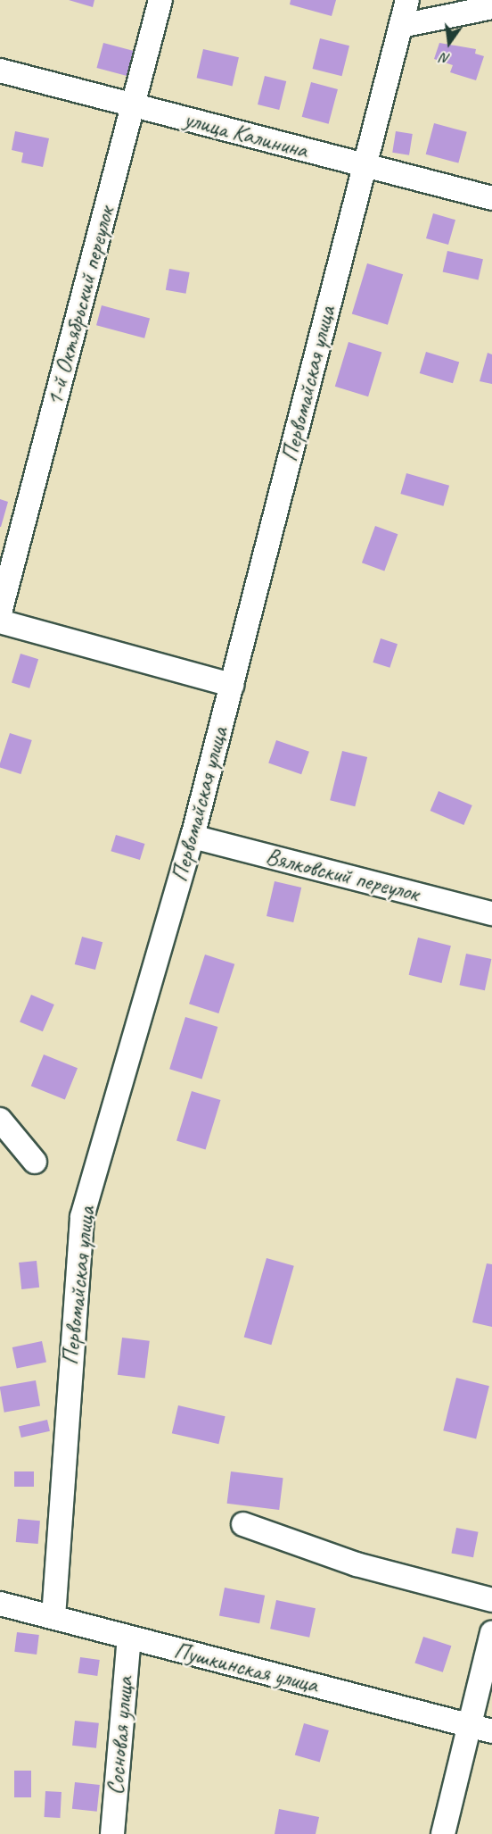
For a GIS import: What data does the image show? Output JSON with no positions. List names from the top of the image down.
{
  "streets": {
    "street": [
      "улица Калинина",
      "1-й Октябрьский переулок",
      "Первомайская улица",
      "Вялковский переулок",
      "Пушкинская улица",
      "Сосновая улица"
    ]
  },
  "crossings": [
    ["улица Калинина", "1-й Октябрьский переулок"],
    ["улица Калинина", "Первомайская улица"],
    ["Первомайская улица", "Вялковский переулок"],
    ["Первомайская улица", "Пушкинская улица"],
    ["Пушкинская улица", "Сосновая улица"]
  ],
  "north": "bottom"
}
